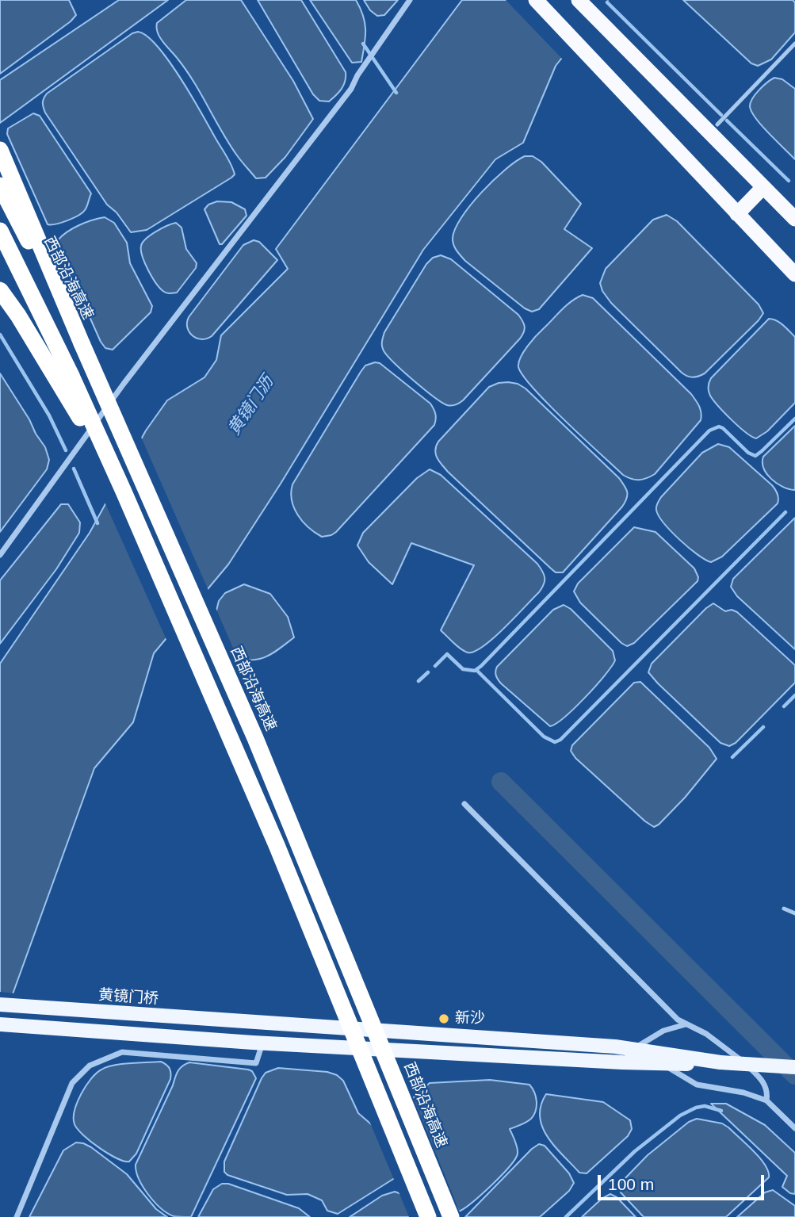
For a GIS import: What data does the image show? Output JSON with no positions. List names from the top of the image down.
{
  "streets": {
    "highway": ["西部沿海高速"],
    "main road": ["黄镜门桥"]
  },
  "water": ["黄镜门沥"],
  "places": ["新沙"],
  "scale_bar": "100 m"
}
